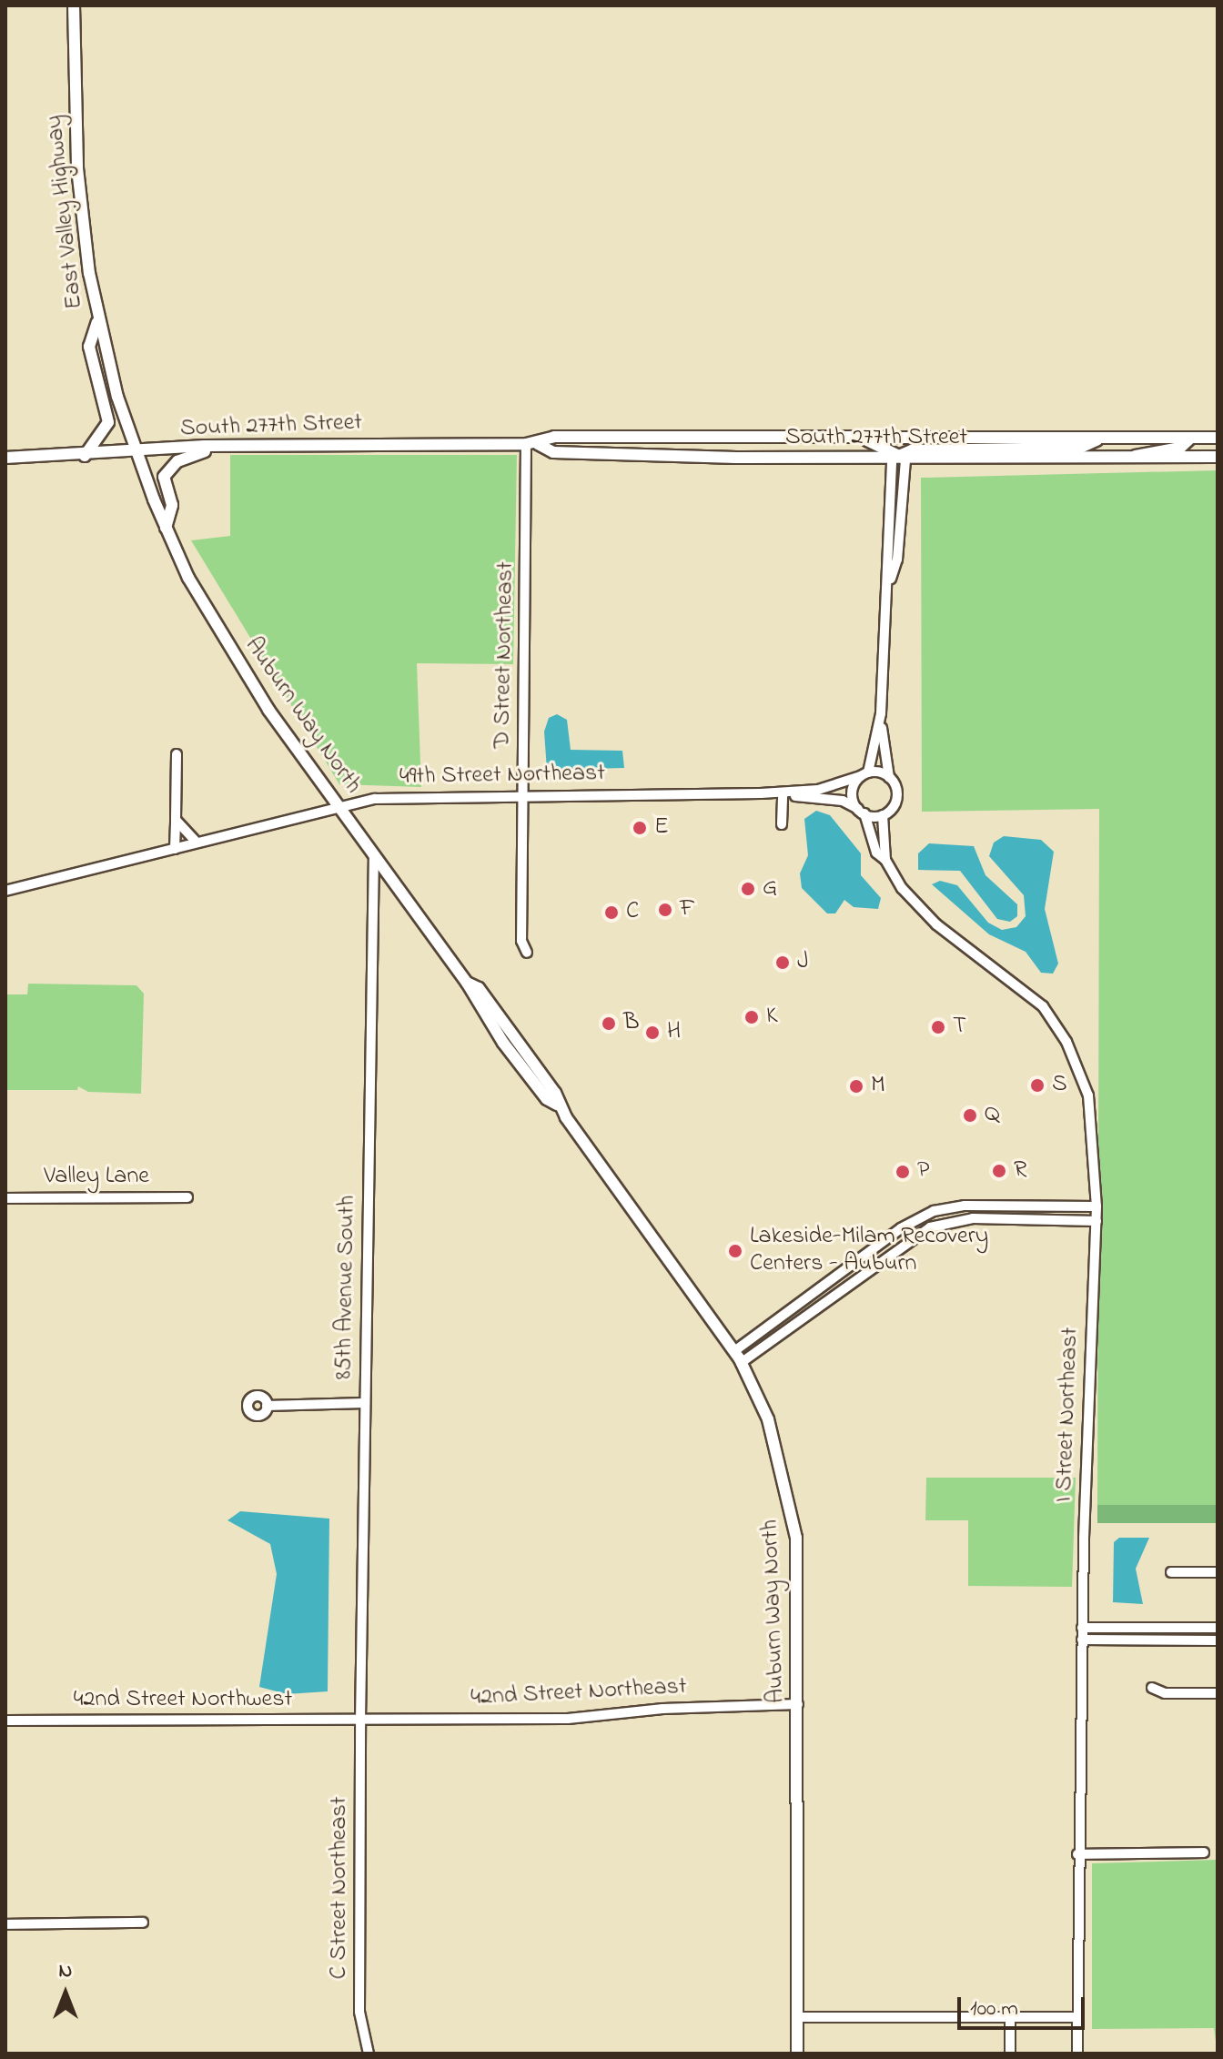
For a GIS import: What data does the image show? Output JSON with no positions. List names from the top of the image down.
{
  "streets": {
    "main road": ["East Valley Highway", "South 277th Street", "Auburn Way North"],
    "street": [
      "D Street Northeast",
      "49th Street Northeast",
      "Valley Lane",
      "85th Avenue South",
      "I Street Northeast",
      "42nd Street Northeast",
      "42nd Street Northwest",
      "C Street Northeast"
    ]
  },
  "crossings": [
    ["East Valley Highway", "South 277th Street"],
    ["East Valley Highway", "Auburn Way North"],
    ["South 277th Street", "D Street Northeast"],
    ["South 277th Street", "Auburn Way North"],
    ["D Street Northeast", "49th Street Northeast"],
    ["Auburn Way North", "49th Street Northeast"],
    ["Auburn Way North", "85th Avenue South"],
    ["Auburn Way North", "42nd Street Northeast"],
    ["49th Street Northeast", "I Street Northeast"],
    ["85th Avenue South", "42nd Street Northeast"],
    ["85th Avenue South", "42nd Street Northwest"],
    ["85th Avenue South", "C Street Northeast"],
    ["42nd Street Northeast", "42nd Street Northwest"],
    ["42nd Street Northeast", "C Street Northeast"],
    ["42nd Street Northwest", "C Street Northeast"]
  ],
  "places": [
    "E",
    "G",
    "F",
    "C",
    "J",
    "K",
    "B",
    "T",
    "H",
    "S",
    "M",
    "Q",
    "R",
    "P",
    "Lakeside-Milam Recovery Centers - Auburn"
  ],
  "scale_bar": "100 m",
  "north": "top"
}
